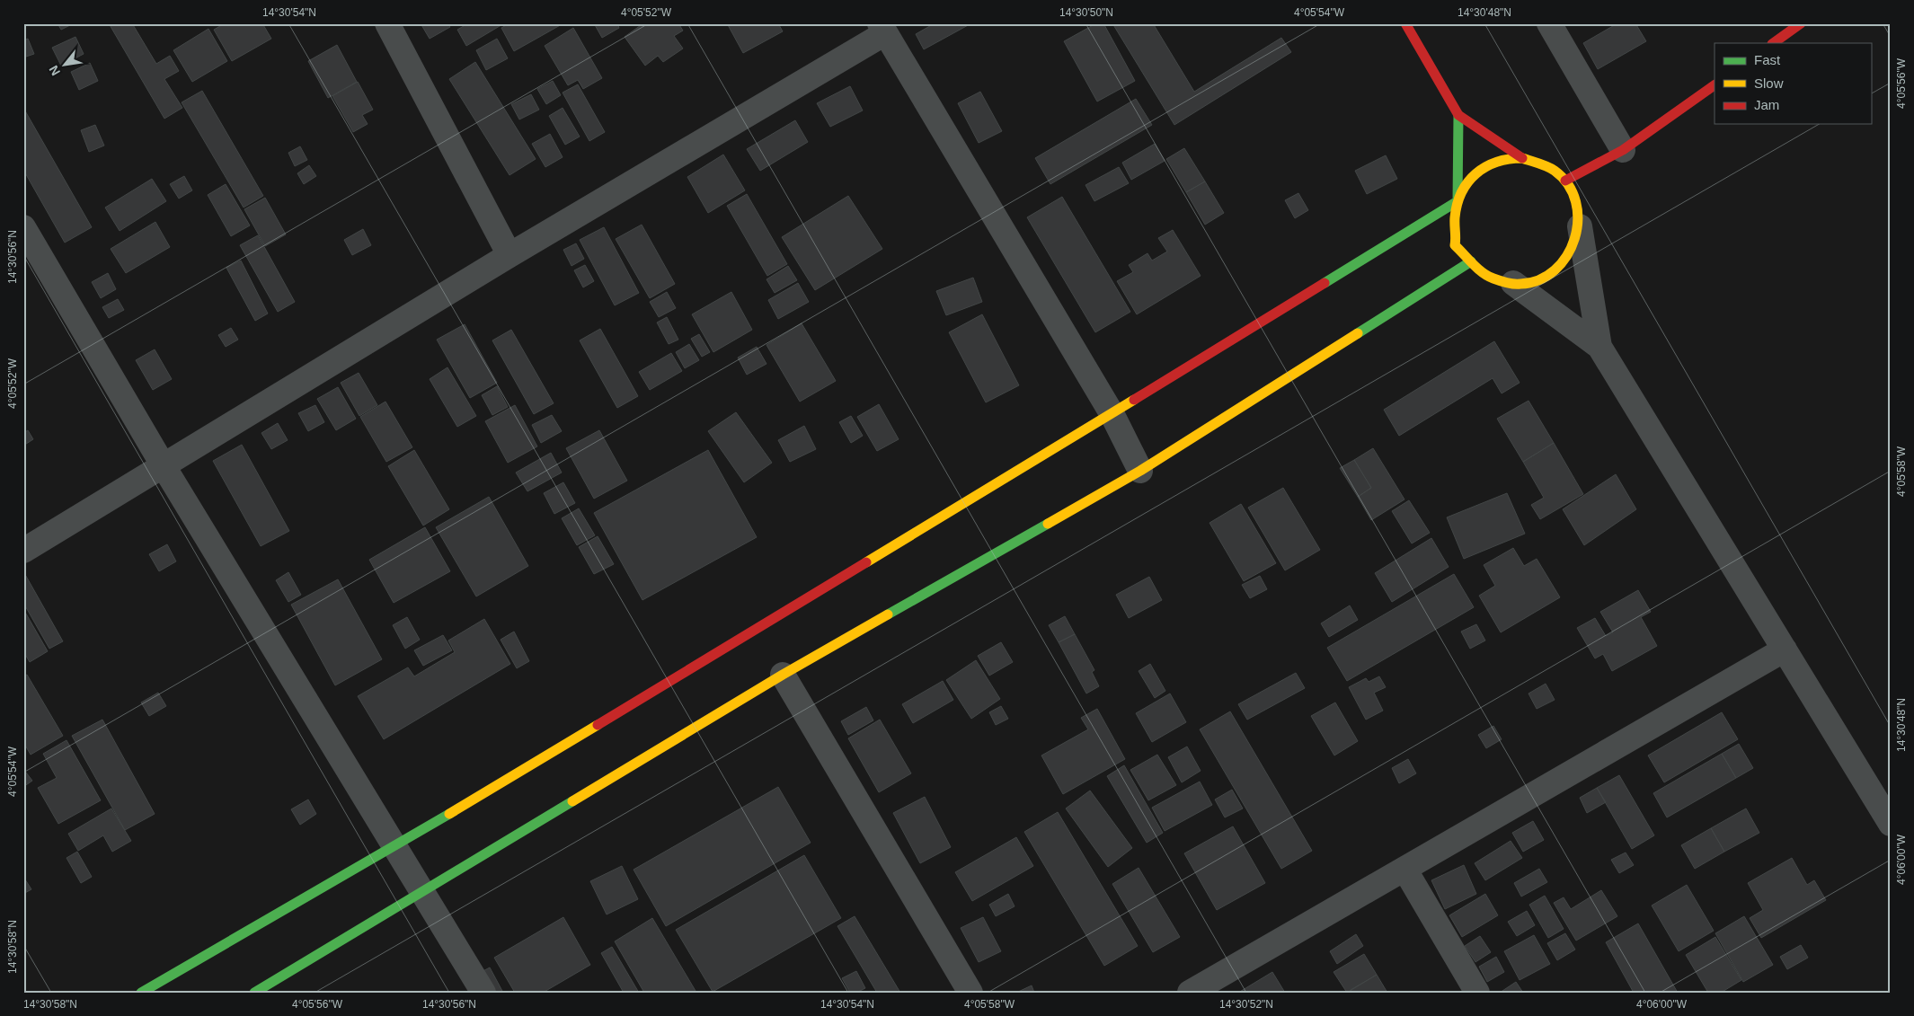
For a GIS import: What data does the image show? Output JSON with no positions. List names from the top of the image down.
{
  "legend": ["Fast", "Slow", "Jam"],
  "north": "bottom left",
  "coordinates": [
    "14°30'54\"N",
    "4°05'52\"W",
    "14°30'50\"N",
    "4°05'54\"W",
    "14°30'48\"N",
    "4°05'56\"W",
    "14°30'56\"N",
    "4°05'58\"W",
    "4°06'00\"W",
    "14°30'58\"N",
    "14°30'52\"N"
  ]
}
